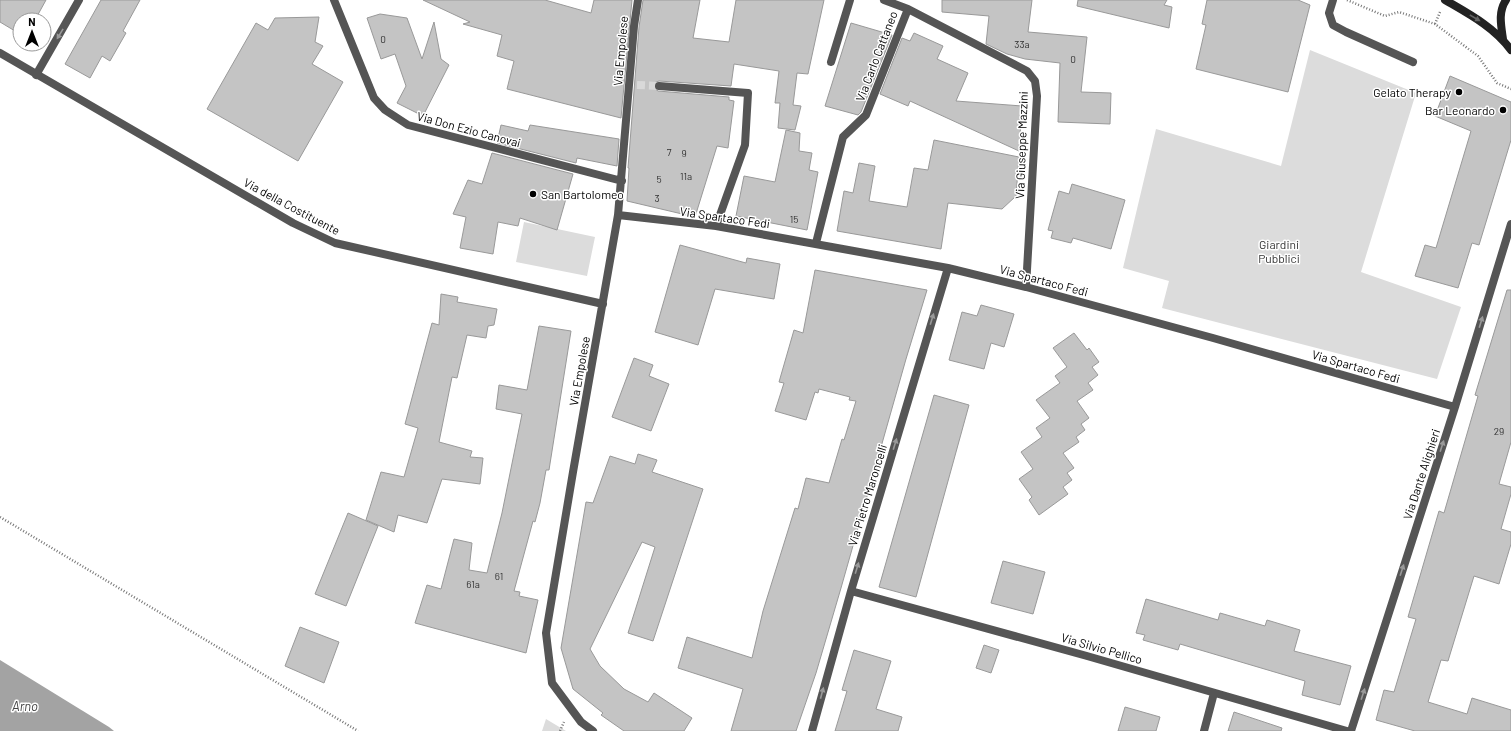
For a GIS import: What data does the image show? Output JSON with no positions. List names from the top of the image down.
{
  "streets": {
    "street": [
      "Via Empolese",
      "Via Carlo Cattaneo",
      "Via Don Ezio Canovai",
      "Via Giuseppe Mazzini",
      "Via della Costituente",
      "Via Spartaco Fedi",
      "Via Dante Alighieri",
      "Via Pietro Maroncelli",
      "Via Silvio Pellico"
    ]
  },
  "crossings": [
    ["Via Empolese", "Via Don Ezio Canovai"],
    ["Via Empolese", "Via della Costituente"],
    ["Via Empolese", "Via Spartaco Fedi"],
    ["Via Carlo Cattaneo", "Via Giuseppe Mazzini"],
    ["Via Carlo Cattaneo", "Via Spartaco Fedi"],
    ["Via Giuseppe Mazzini", "Via Spartaco Fedi"],
    ["Via Spartaco Fedi", "Via Dante Alighieri"],
    ["Via Spartaco Fedi", "Via Pietro Maroncelli"],
    ["Via Pietro Maroncelli", "Via Silvio Pellico"]
  ],
  "one_way": ["Via Dante Alighieri", "Via Pietro Maroncelli"],
  "water": ["Arno"],
  "parks": ["Giardini Pubblici"],
  "places": ["Gelato Therapy", "Bar Leonardo", "San Bartolomeo"],
  "house_numbers": [
    "0",
    "33a",
    "0",
    "7",
    "9",
    "11a",
    "5",
    "3",
    "15",
    "29",
    "61",
    "61a"
  ],
  "north": "top"
}
